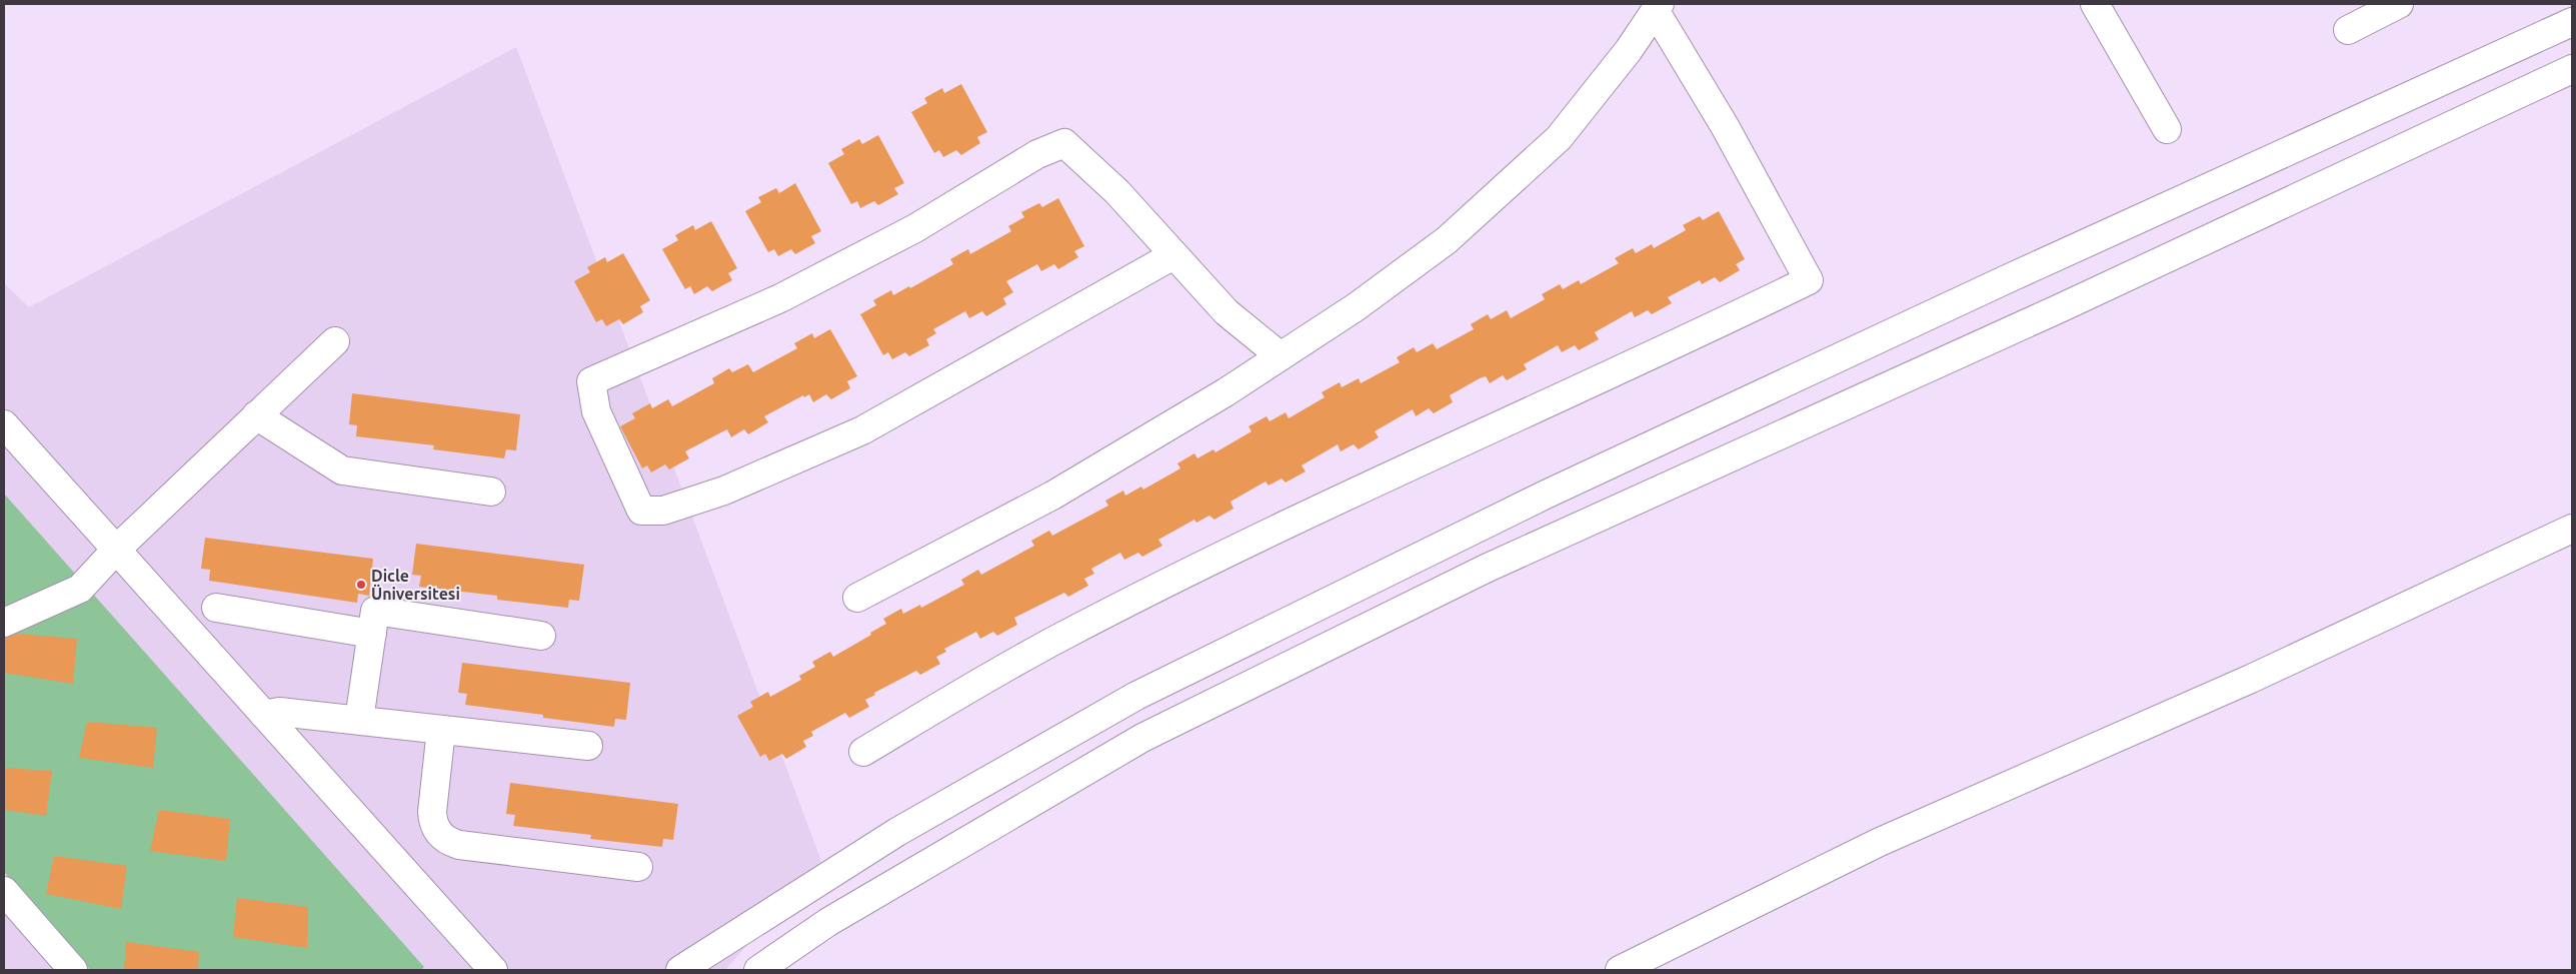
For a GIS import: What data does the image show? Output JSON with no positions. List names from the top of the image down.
{
  "places": ["Dicle Üniversitesi"]
}
